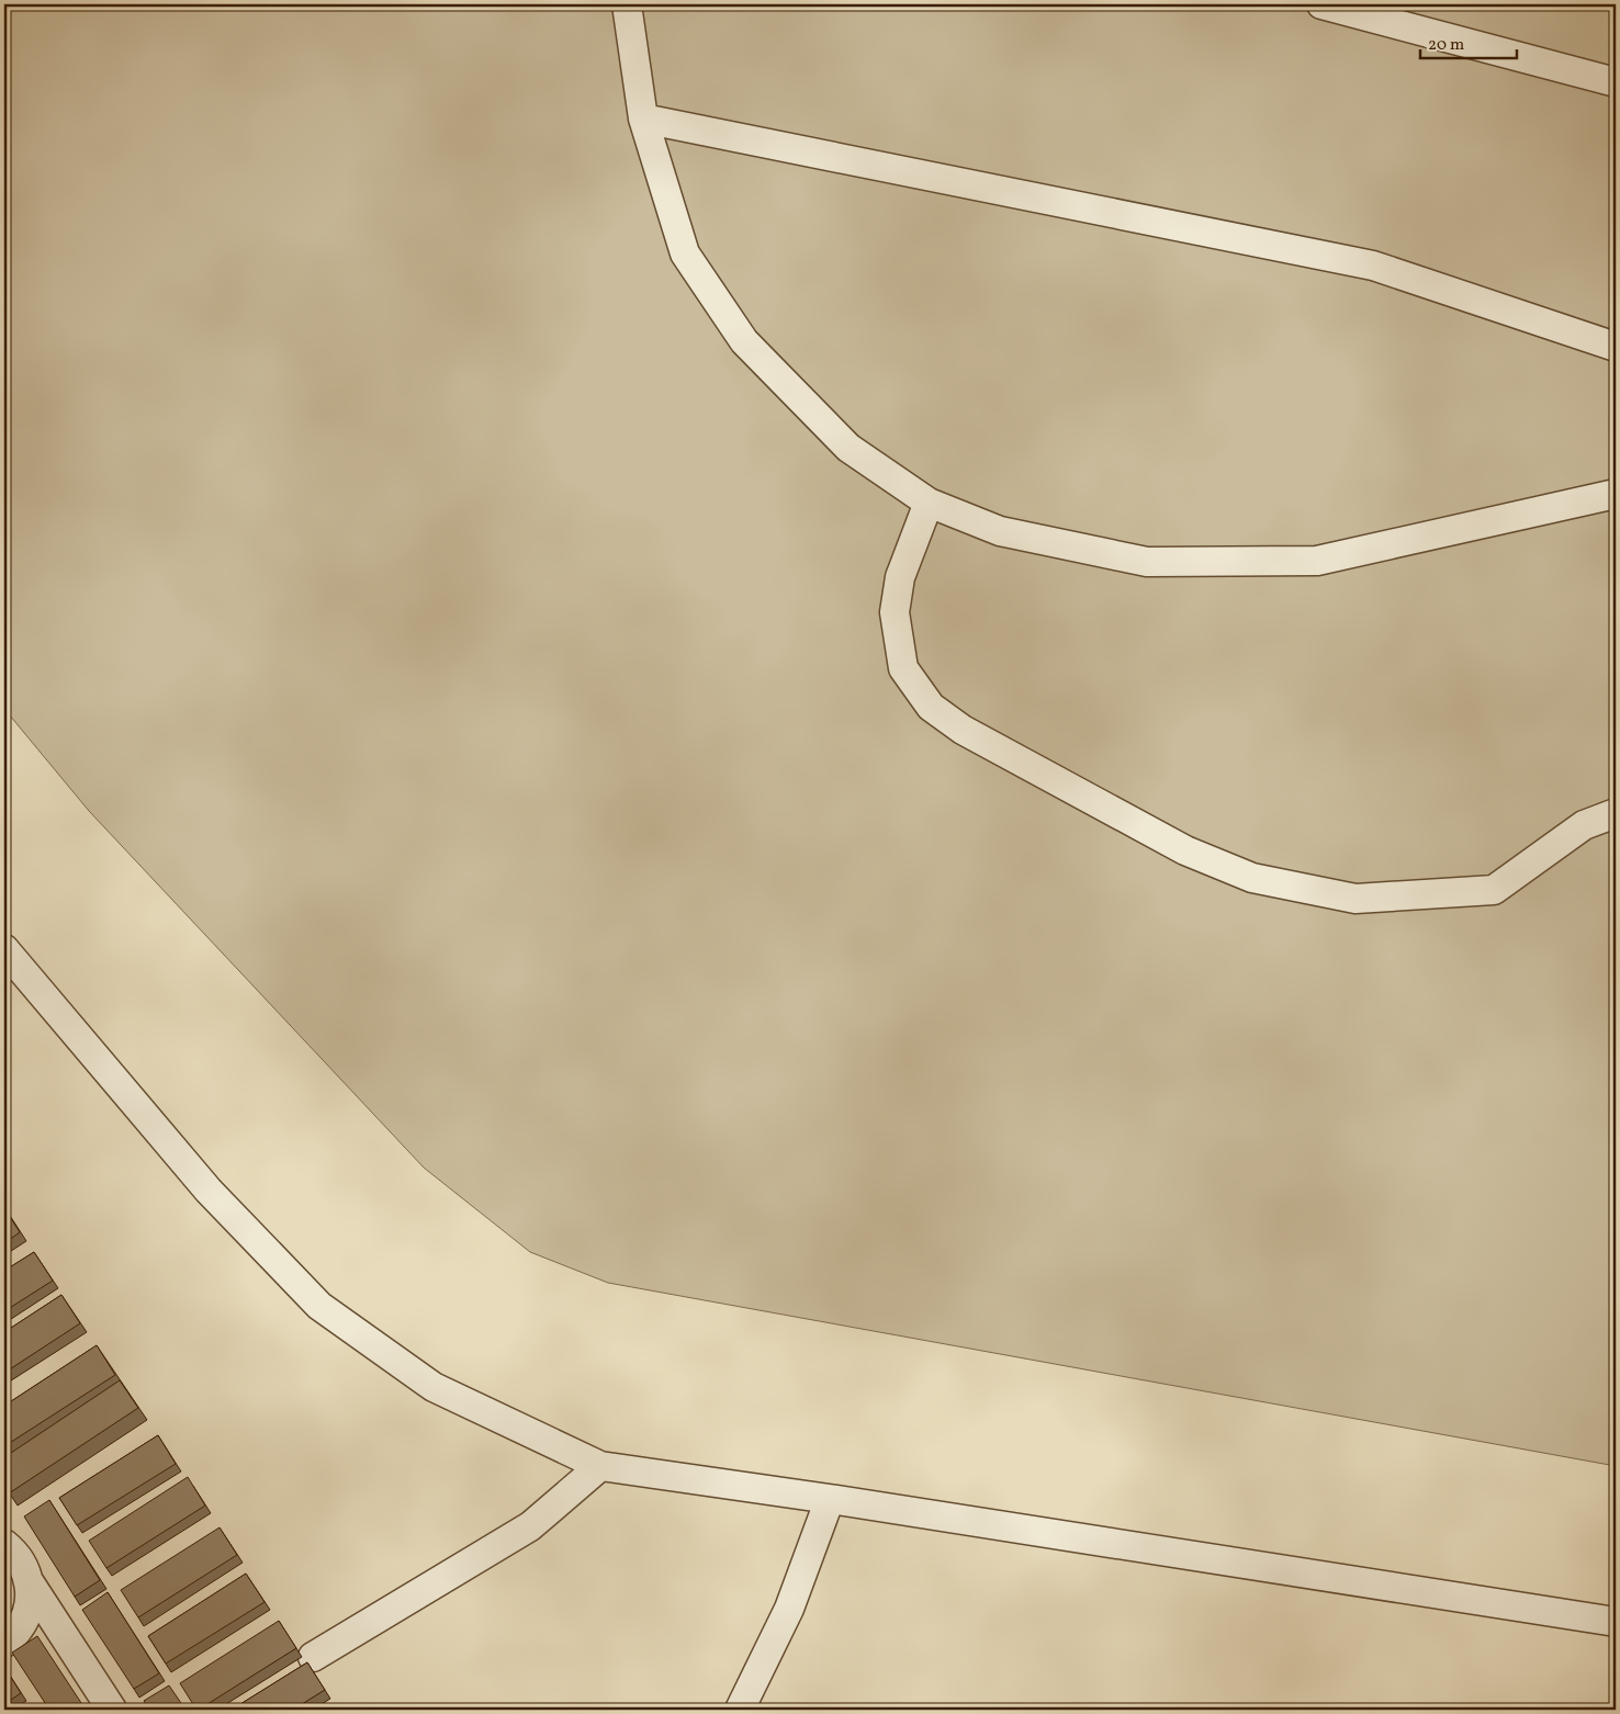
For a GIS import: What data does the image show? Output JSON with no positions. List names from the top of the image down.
{
  "scale_bar": "20 m"
}
